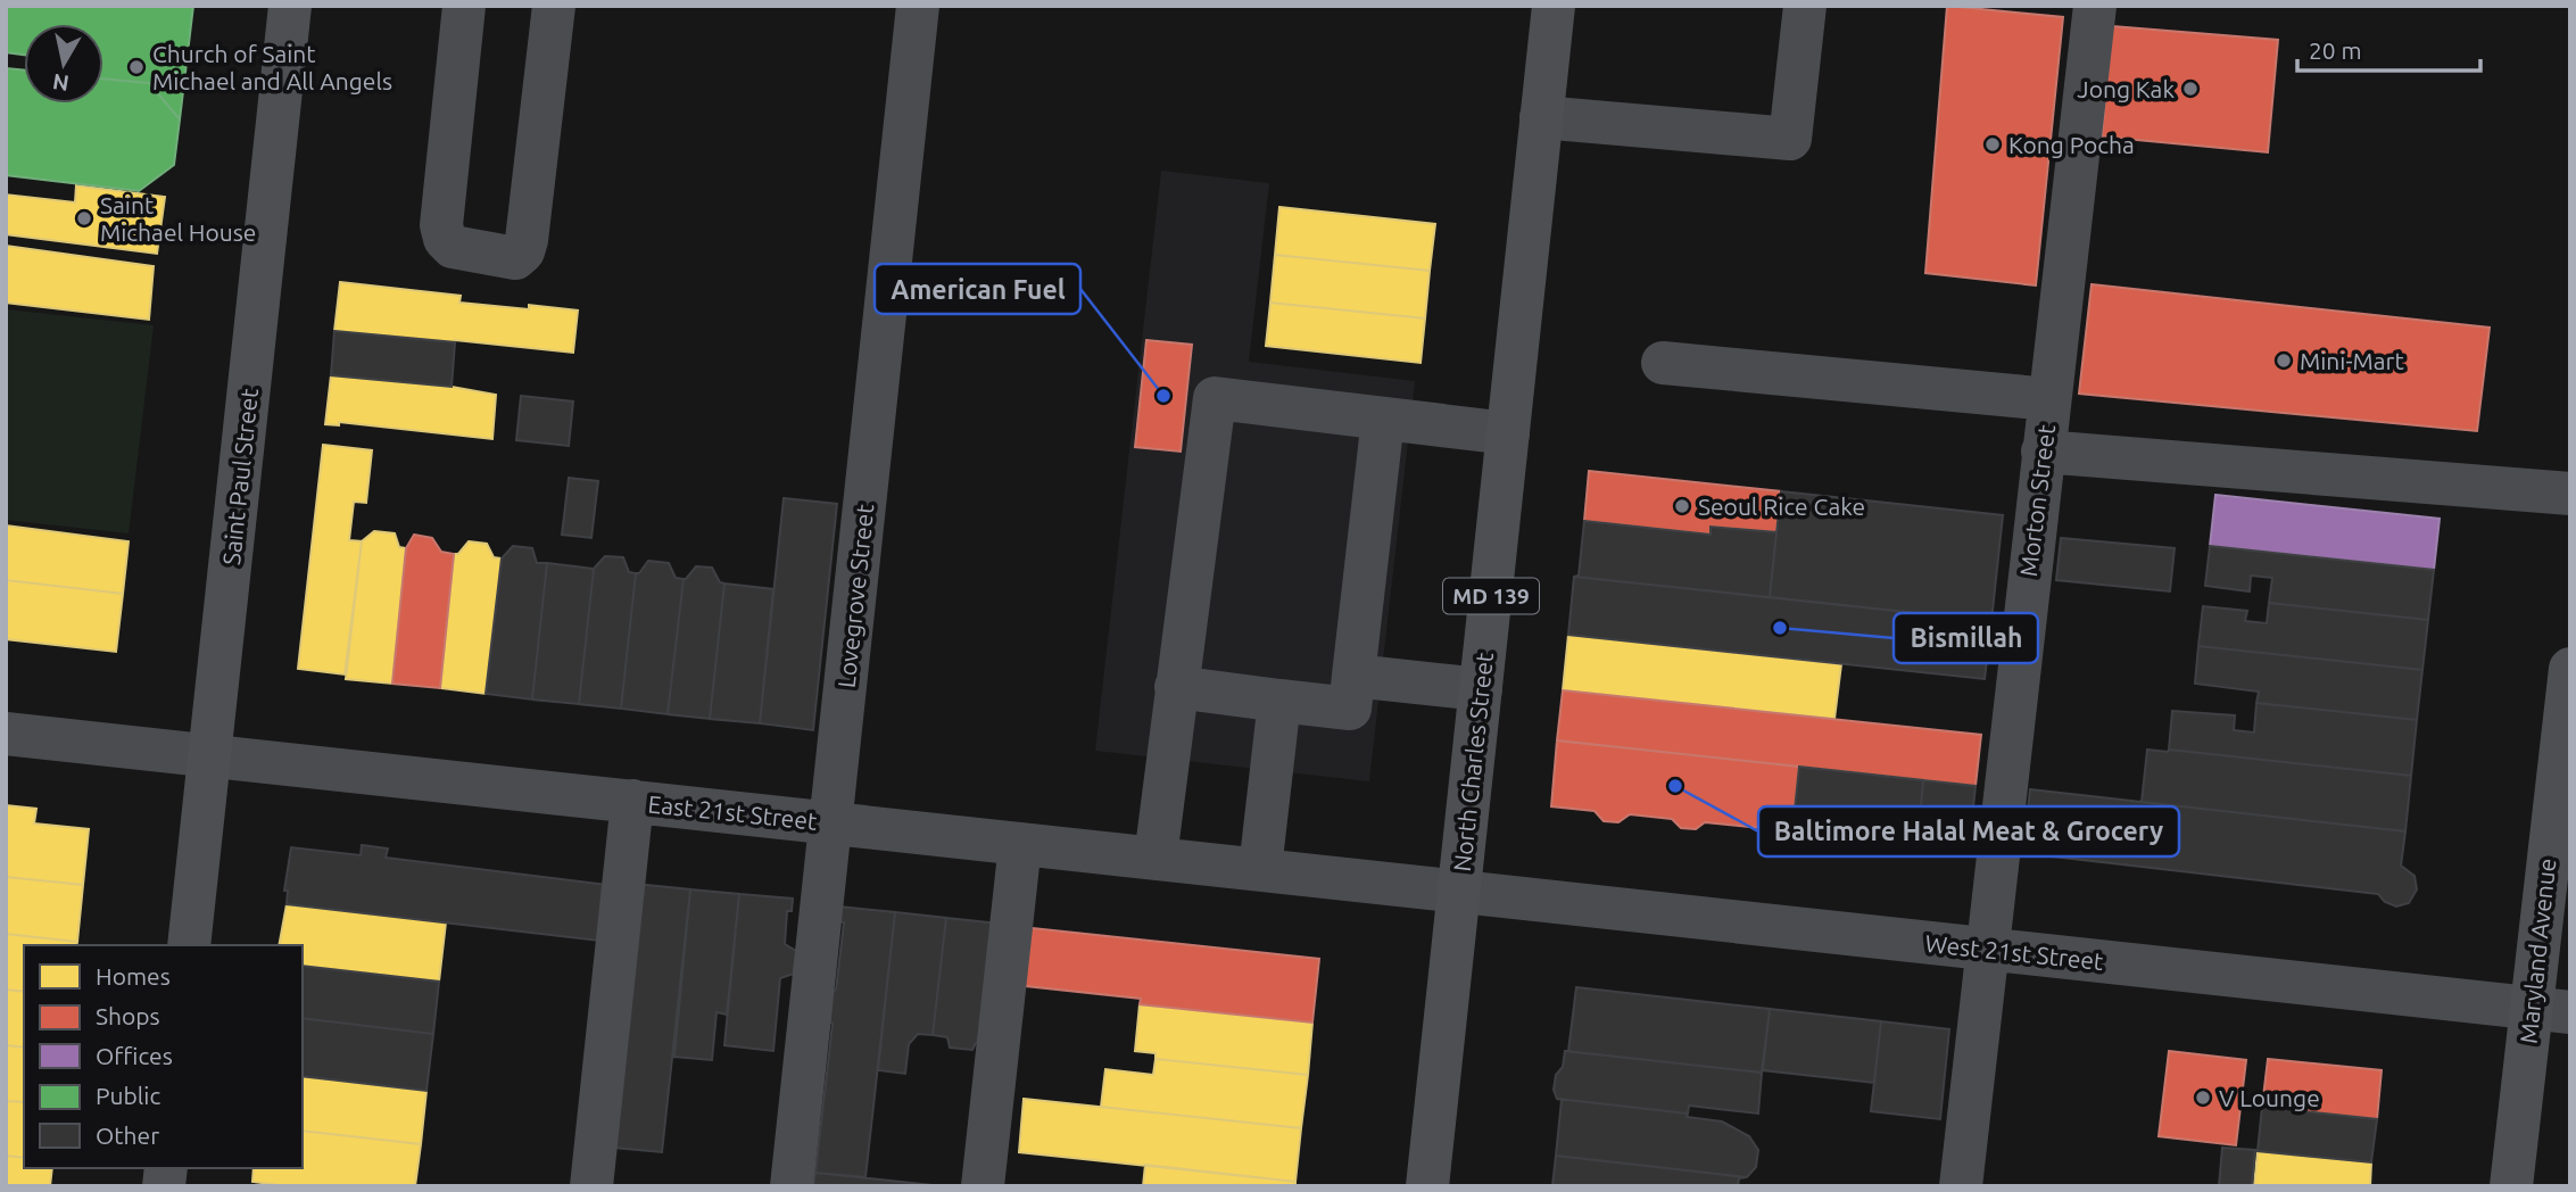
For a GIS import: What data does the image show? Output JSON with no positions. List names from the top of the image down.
{
  "streets": {
    "main road": [
      "Saint Paul Street",
      "MD 139",
      "North Charles Street",
      "Maryland Avenue"
    ],
    "street": [
      "Morton Street",
      "Lovegrove Street",
      "East 21st Street",
      "West 21st Street"
    ]
  },
  "crossings": [
    ["Saint Paul Street", "East 21st Street"],
    ["Morton Street", "West 21st Street"],
    ["Lovegrove Street", "East 21st Street"],
    ["North Charles Street", "East 21st Street"],
    ["North Charles Street", "West 21st Street"],
    ["East 21st Street", "West 21st Street"],
    ["Maryland Avenue", "West 21st Street"]
  ],
  "places": [
    "Church of Saint Michael and All Angels",
    "Jong Kak",
    "Kong Pocha",
    "Saint Michael House",
    "Mini-Mart",
    "American Fuel",
    "Seoul Rice Cake",
    "Bismillah",
    "Baltimore Halal Meat & Grocery",
    "V Lounge"
  ],
  "legend": [
    "Homes",
    "Shops",
    "Offices",
    "Public",
    "Other"
  ],
  "scale_bar": "20 m",
  "north": "bottom"
}
